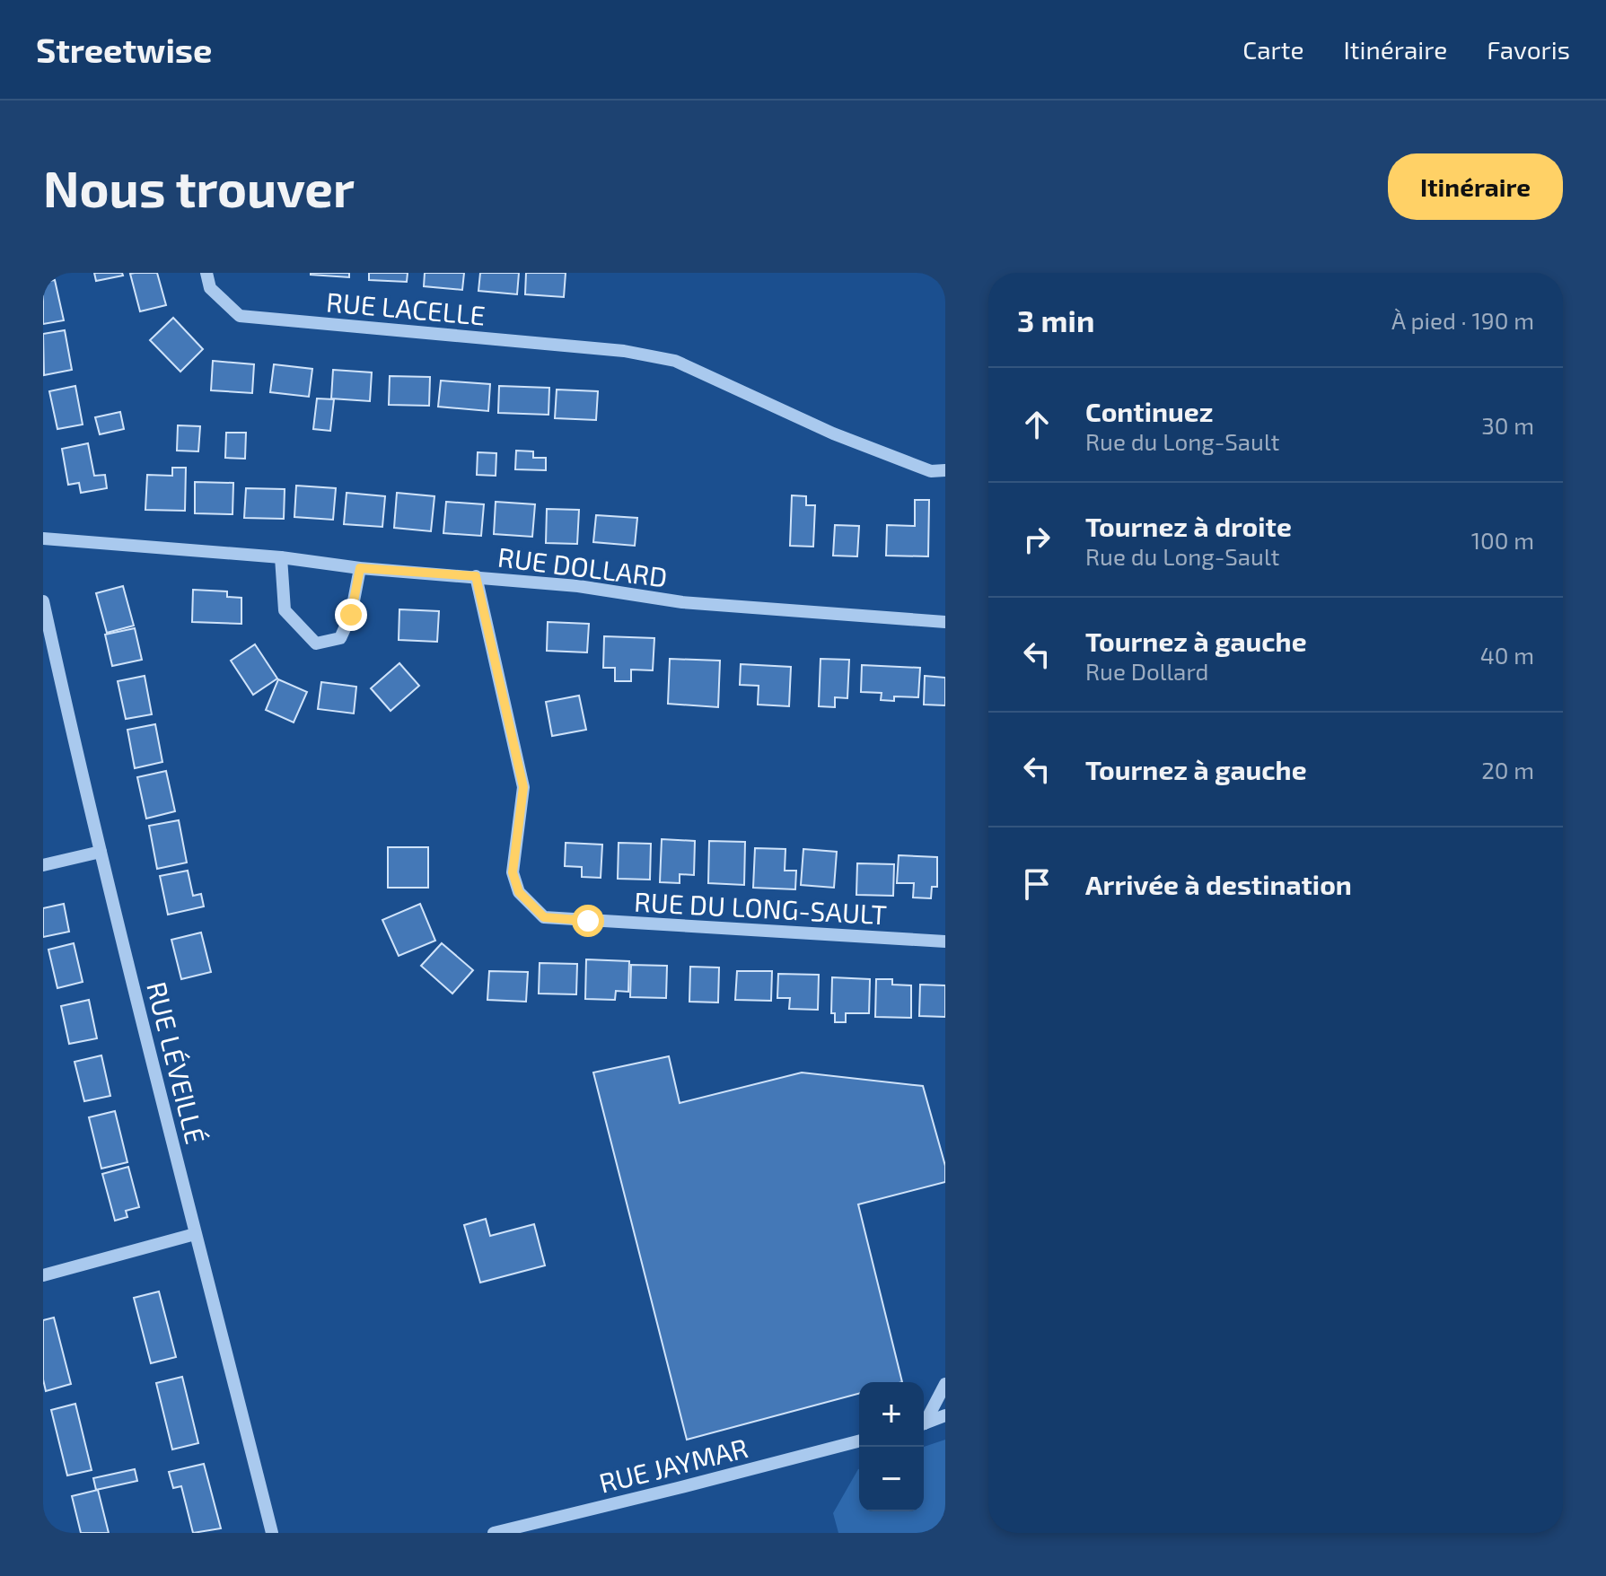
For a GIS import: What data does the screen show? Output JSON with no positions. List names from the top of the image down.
{
  "streets": {
    "street": [
      "RUE LACELLE",
      "RUE DOLLARD",
      "RUE DU LONG-SAULT",
      "RUE LÉVEILLÉ",
      "RUE JAYMAR"
    ]
  },
  "crossings": [
    ["RUE DOLLARD", "RUE DU LONG-SAULT"]
  ],
  "page": {
    "header": "Streetwise",
    "nav": ["Carte", "Itinéraire", "Favoris"],
    "buttons": "Itinéraire",
    "title": "Nous trouver",
    "heading": ["3 min", "À pied · 190 m"],
    "list": [
      ["Continuez", "Rue du Long-Sault", "30 m"],
      ["Tournez à droite", "Rue du Long-Sault", "100 m"],
      ["Tournez à gauche", "Rue Dollard", "40 m"],
      ["Tournez à gauche", "20 m"],
      "Arrivée à destination"
    ],
    "map_buttons": ["+", "−"]
  }
}
